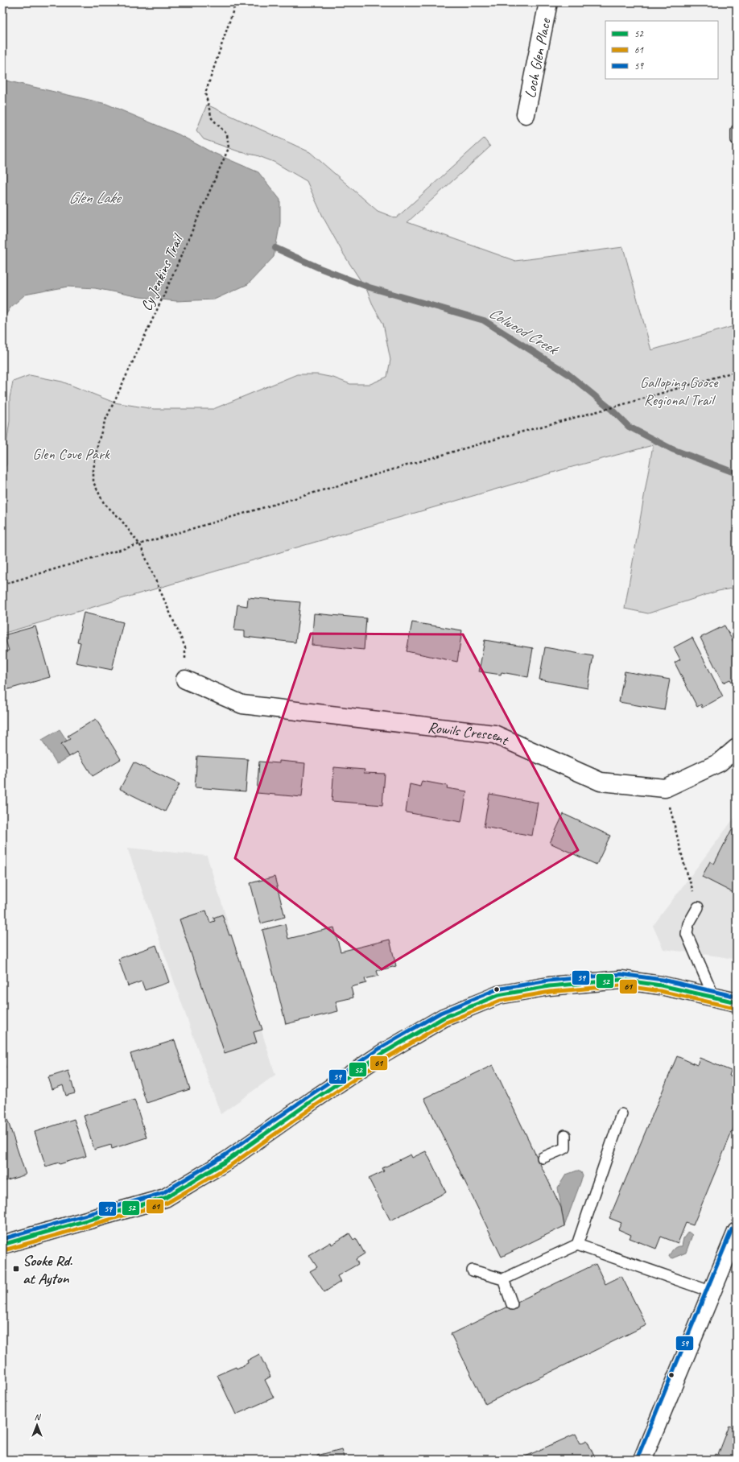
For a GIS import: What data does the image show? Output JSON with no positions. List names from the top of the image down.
{
  "streets": {
    "street": ["Loch Glen Place", "Rowils Crescent"],
    "path": ["Cy Jenkins Trail"]
  },
  "crossings": [
    ["Cy Jenkins Trail", "Rowils Crescent"]
  ],
  "water": ["Glen Lake", "Colwood Creek"],
  "parks": ["Galloping Goose Regional Trail", "Glen Cove Park"],
  "places": {
    "transit": ["Sooke Rd. at Ayton"]
  },
  "lines": ["transit line 59", "transit line 52", "transit line 61"],
  "legend": ["52", "61", "59"],
  "north": "top"
}
